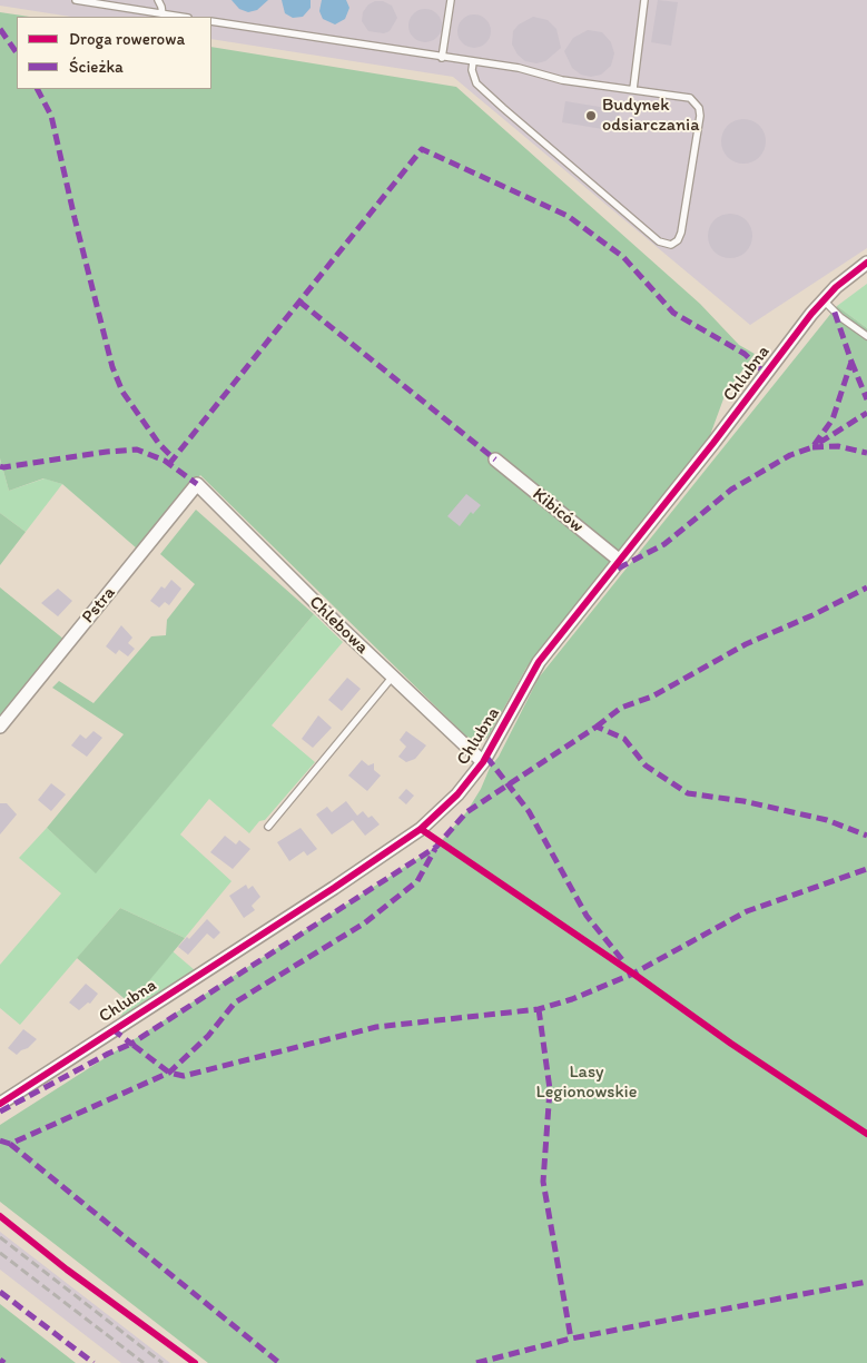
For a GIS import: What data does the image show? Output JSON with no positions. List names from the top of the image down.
{
  "streets": {
    "street": [
      "Chlubna",
      "Kibiców",
      "Pstra",
      "Chlebowa"
    ]
  },
  "crossings": [
    ["Chlubna", "Kibiców"],
    ["Chlubna", "Chlebowa"],
    ["Pstra", "Chlebowa"]
  ],
  "parks": ["Lasy Legionowskie"],
  "places": ["Budynek odsiarczania"],
  "legend": ["Droga rowerowa", "Ścieżka"]
}
